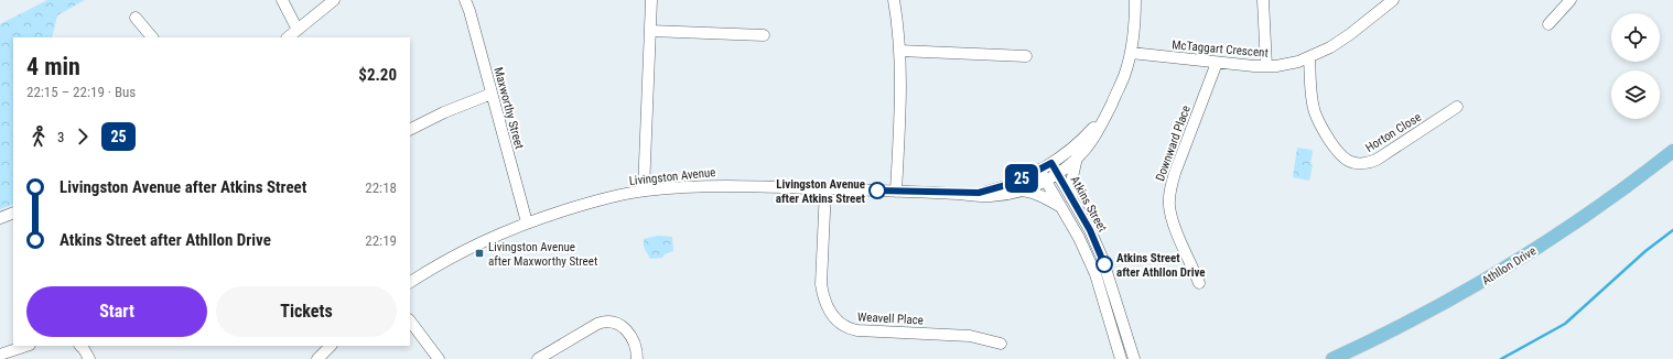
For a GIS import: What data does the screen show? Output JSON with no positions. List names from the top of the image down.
{
  "streets": {
    "main road": ["Athllon Drive"],
    "street": [
      "McTaggart Crescent",
      "Maxworthy Street",
      "Horton Close",
      "Downward Place",
      "Livingston Avenue",
      "Atkins Street",
      "Weavell Place"
    ]
  },
  "crossings": [
    ["McTaggart Crescent", "Horton Close"],
    ["McTaggart Crescent", "Downward Place"],
    ["McTaggart Crescent", "Livingston Avenue"],
    ["Maxworthy Street", "Livingston Avenue"],
    ["Livingston Avenue", "Atkins Street"],
    ["Livingston Avenue", "Weavell Place"]
  ],
  "places": {
    "other": ["Livingston Avenue after Atkins Street", "Atkins Street after Athllon Drive"],
    "transit": ["Livingston Avenue after Maxworthy Street"]
  },
  "lines": ["bus line 25"],
  "page": {
    "on_map": "25",
    "heading": ["4 min", "22:15 – 22:19 · Bus", "$2.20"],
    "legs": ["3", "25"],
    "list": [
      {
        "name": "Livingston Avenue after Atkins Street",
        "value": "22:18"
      },
      {
        "name": "Atkins Street after Athllon Drive",
        "value": "22:19"
      }
    ],
    "buttons": ["Start", "Tickets"]
  }
}
